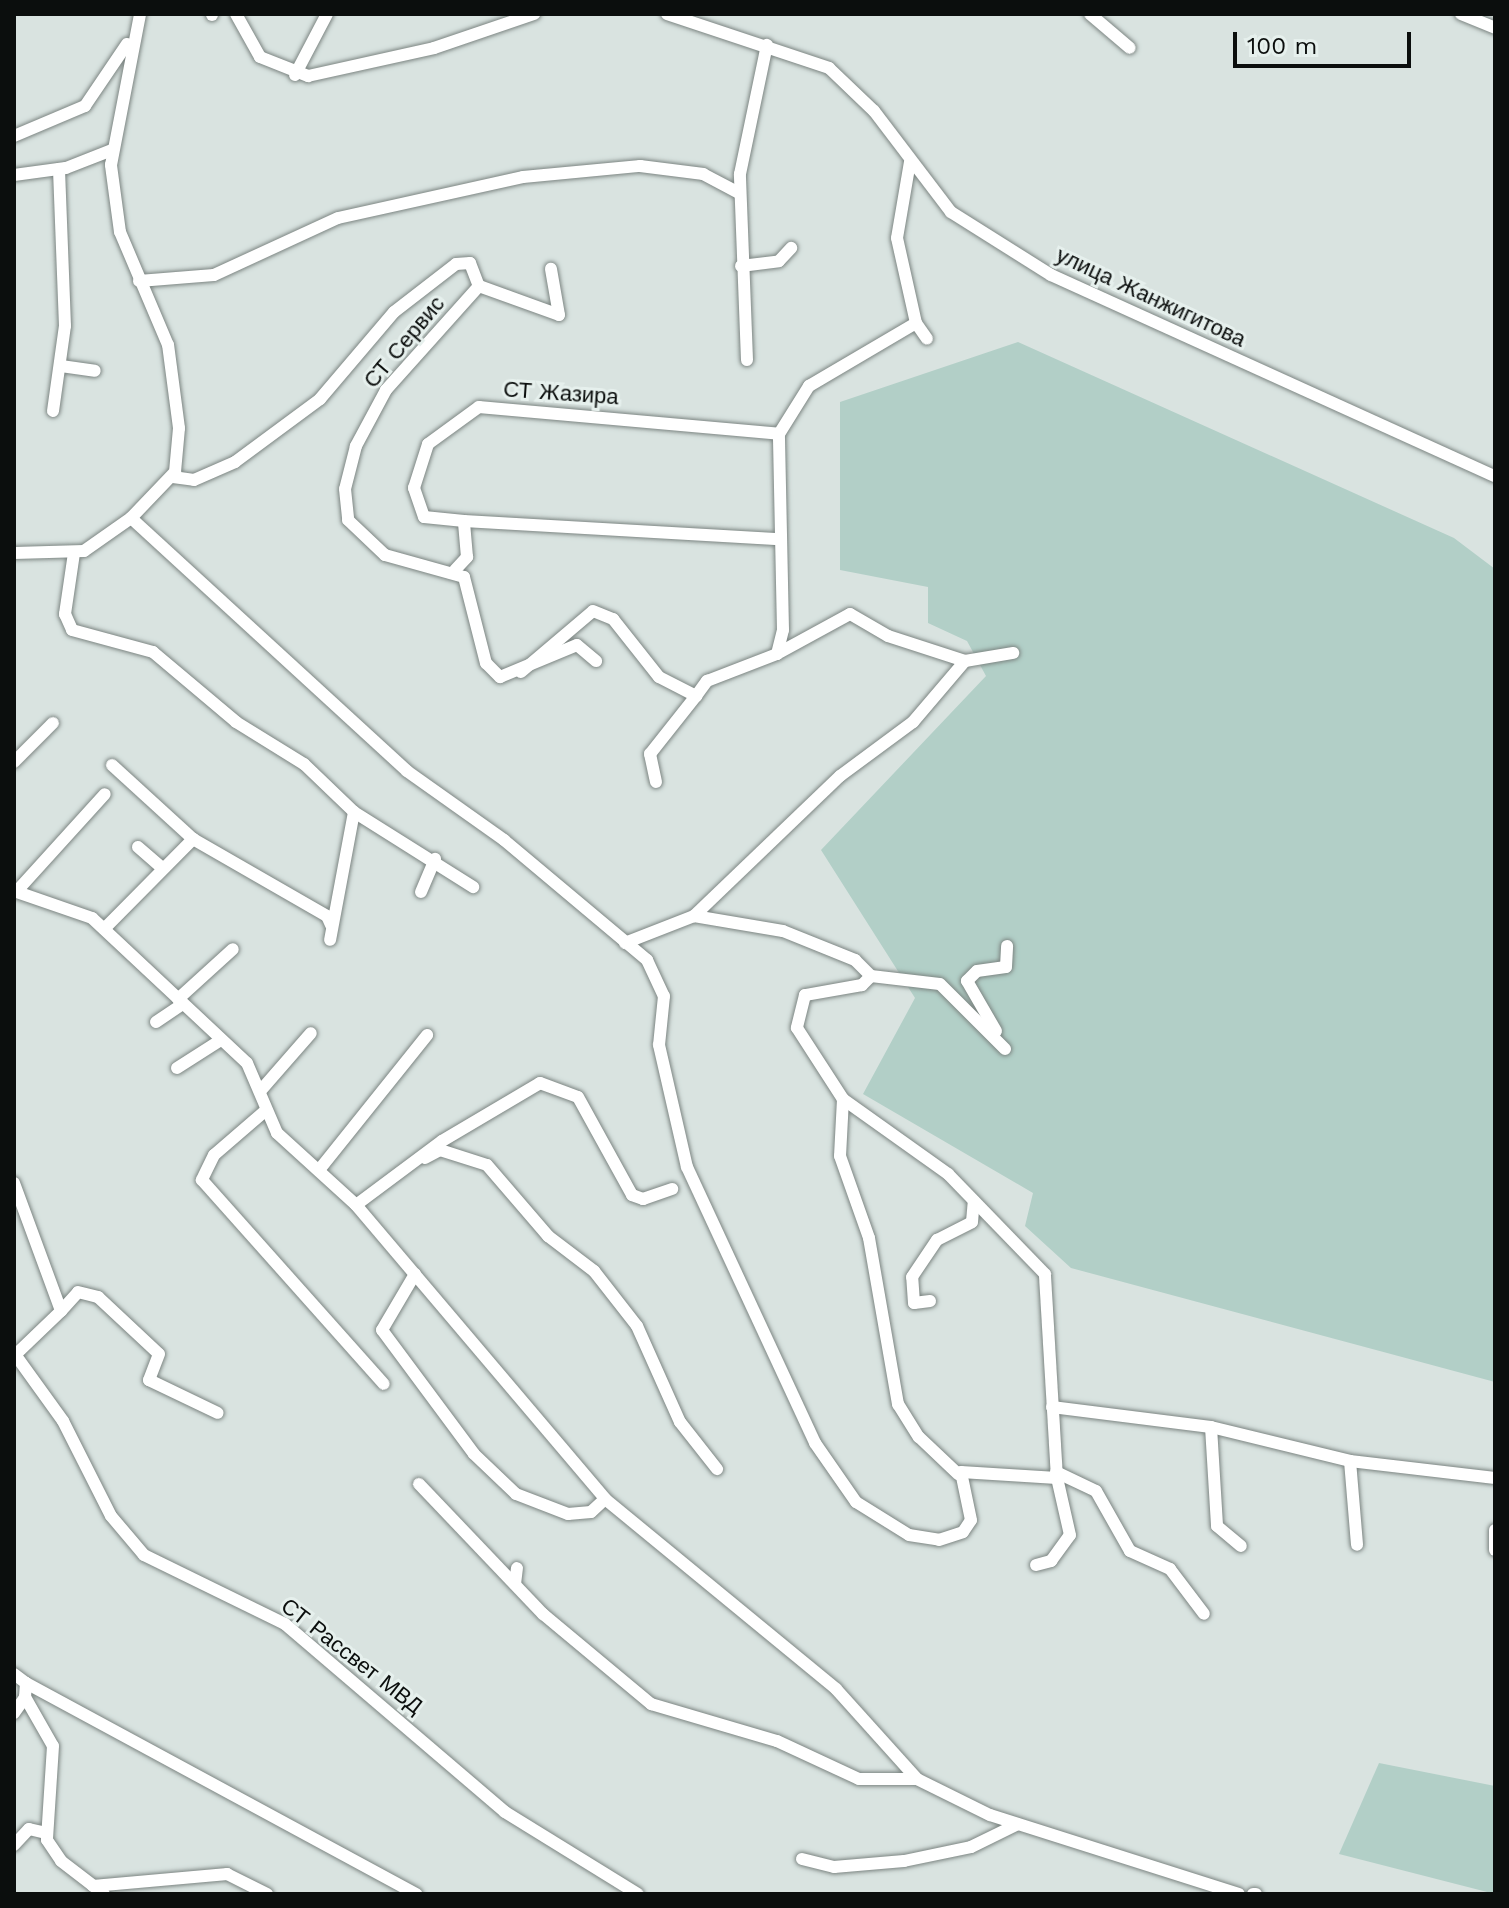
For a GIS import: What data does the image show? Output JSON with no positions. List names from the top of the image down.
{
  "streets": {
    "street": [
      "улица Жанжигитова",
      "СТ Сервис",
      "СТ Жазира",
      "СТ Рассвет МВД"
    ]
  },
  "scale_bar": "100 m"
}
